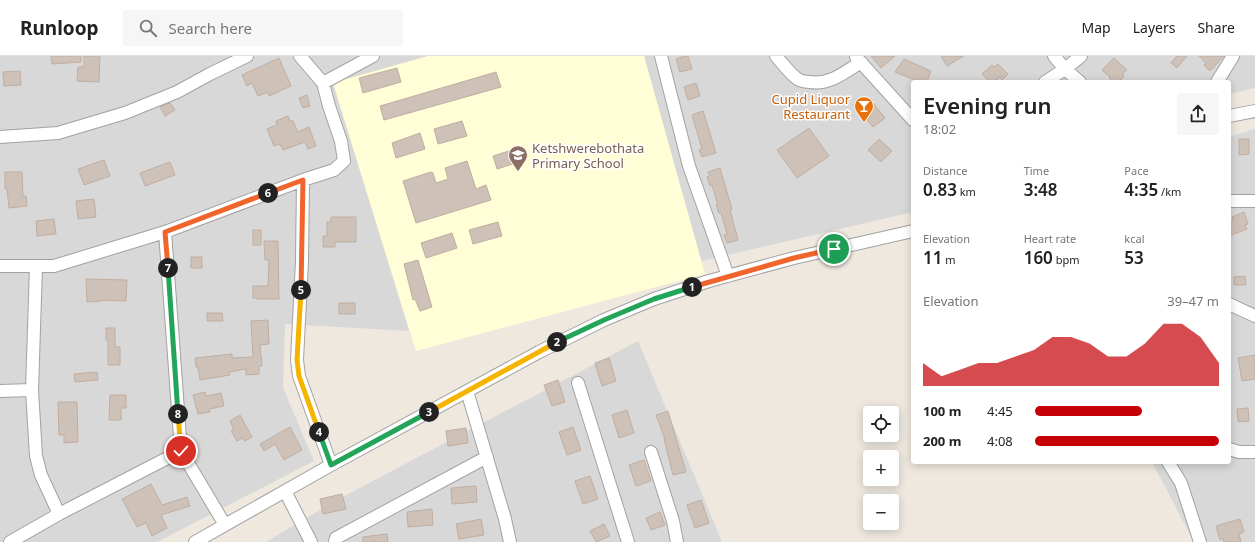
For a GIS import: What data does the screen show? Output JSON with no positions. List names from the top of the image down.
{
  "places": {
    "bar": ["Cupid Liquor Restaurant"],
    "school or university": ["Ketshwerebothata Primary School"]
  },
  "page": {
    "header": "Runloop",
    "search": "Search here",
    "nav": ["Map", "Layers", "Share"],
    "heading": ["Evening run", "18:02"],
    "stats": [
      ["Distance", "0.83 km"],
      ["Time", "3:48"],
      ["Pace", "4:35 /km"],
      ["Elevation", "11 m"],
      ["Heart rate", "160 bpm"],
      ["kcal", "53"]
    ],
    "pins": [
      "6",
      "7",
      "1",
      "5",
      "2",
      "3",
      "8",
      "4"
    ],
    "chart": ["Elevation", "39–47 m"],
    "list": [
      {
        "name": "100 m",
        "note": "4:45"
      },
      {
        "name": "200 m",
        "note": "4:08"
      }
    ],
    "map_buttons": ["+", "−"]
  }
}
